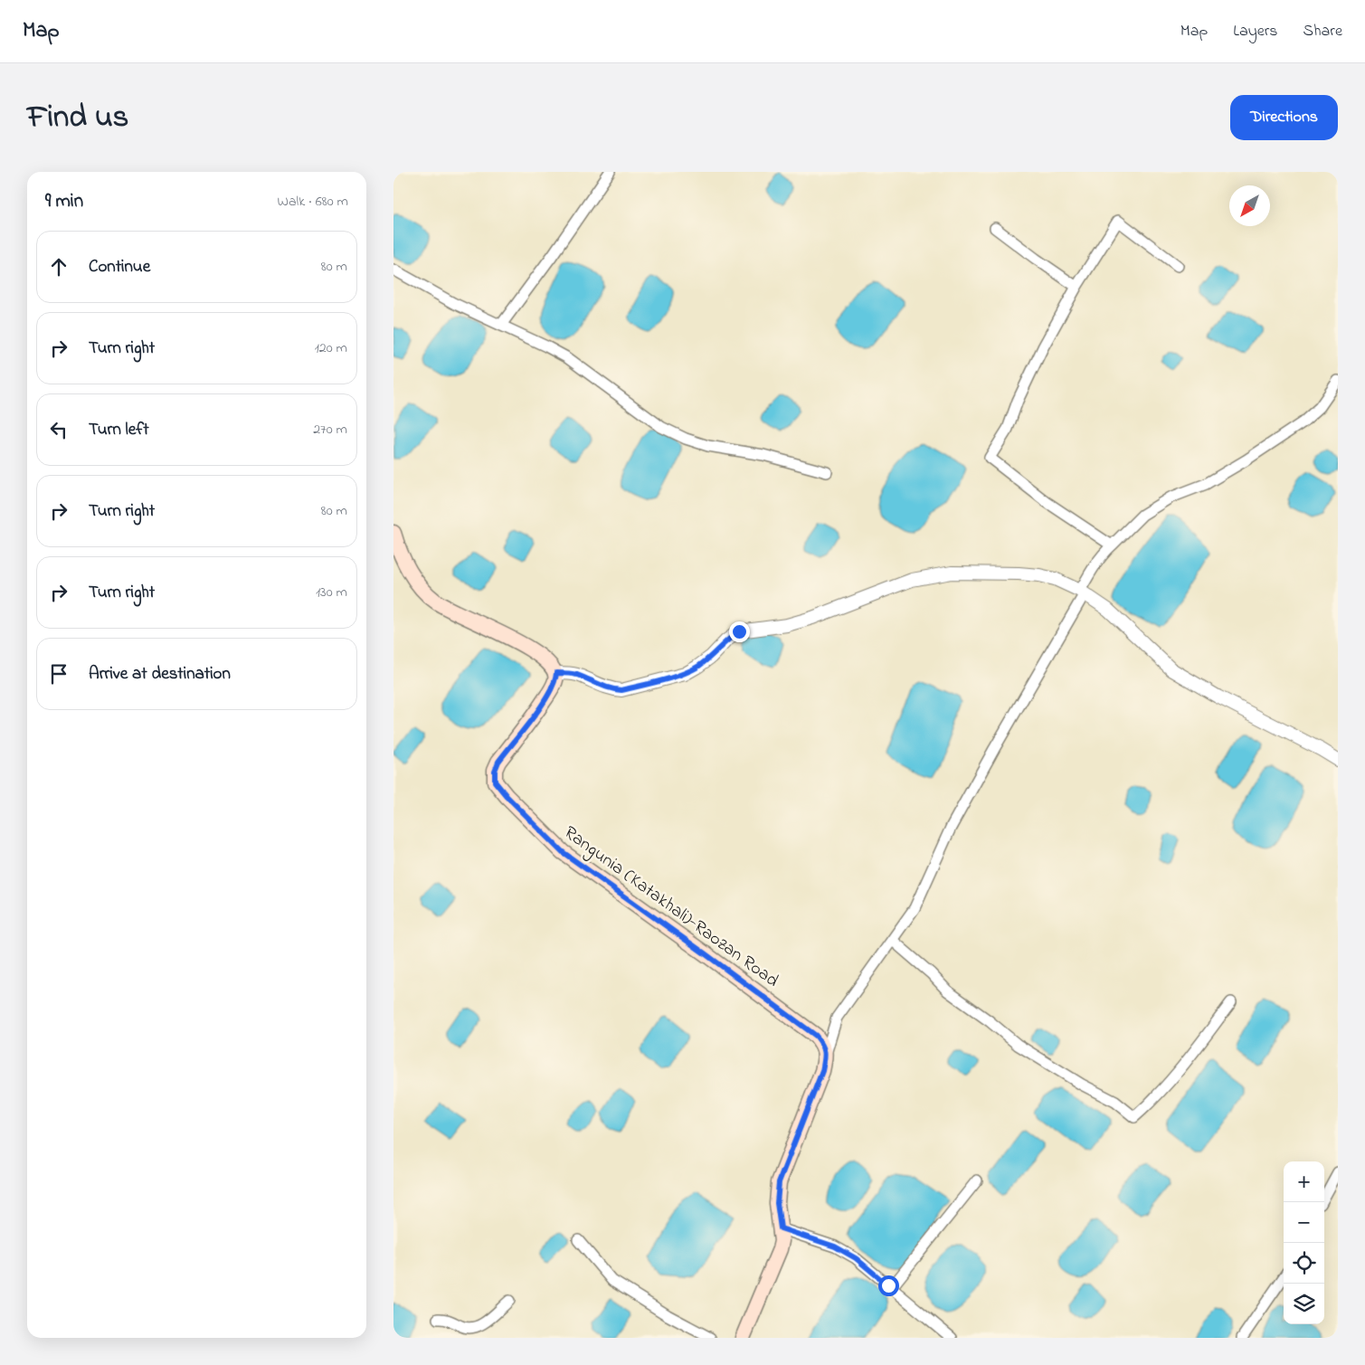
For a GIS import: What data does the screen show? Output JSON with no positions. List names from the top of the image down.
{
  "streets": {
    "main road": ["Rangunia (Katakhali)-Raozan Road"]
  },
  "north": "bottom left",
  "page": {
    "header": "Map",
    "nav": ["Map", "Layers", "Share"],
    "title": "Find us",
    "buttons": "Directions",
    "heading": ["9 min", "Walk · 680 m"],
    "list": [
      ["Continue", "80 m"],
      ["Turn right", "120 m"],
      ["Turn left", "270 m"],
      ["Turn right", "80 m"],
      ["Turn right", "130 m"],
      "Arrive at destination"
    ],
    "map_buttons": ["+", "−"]
  }
}
